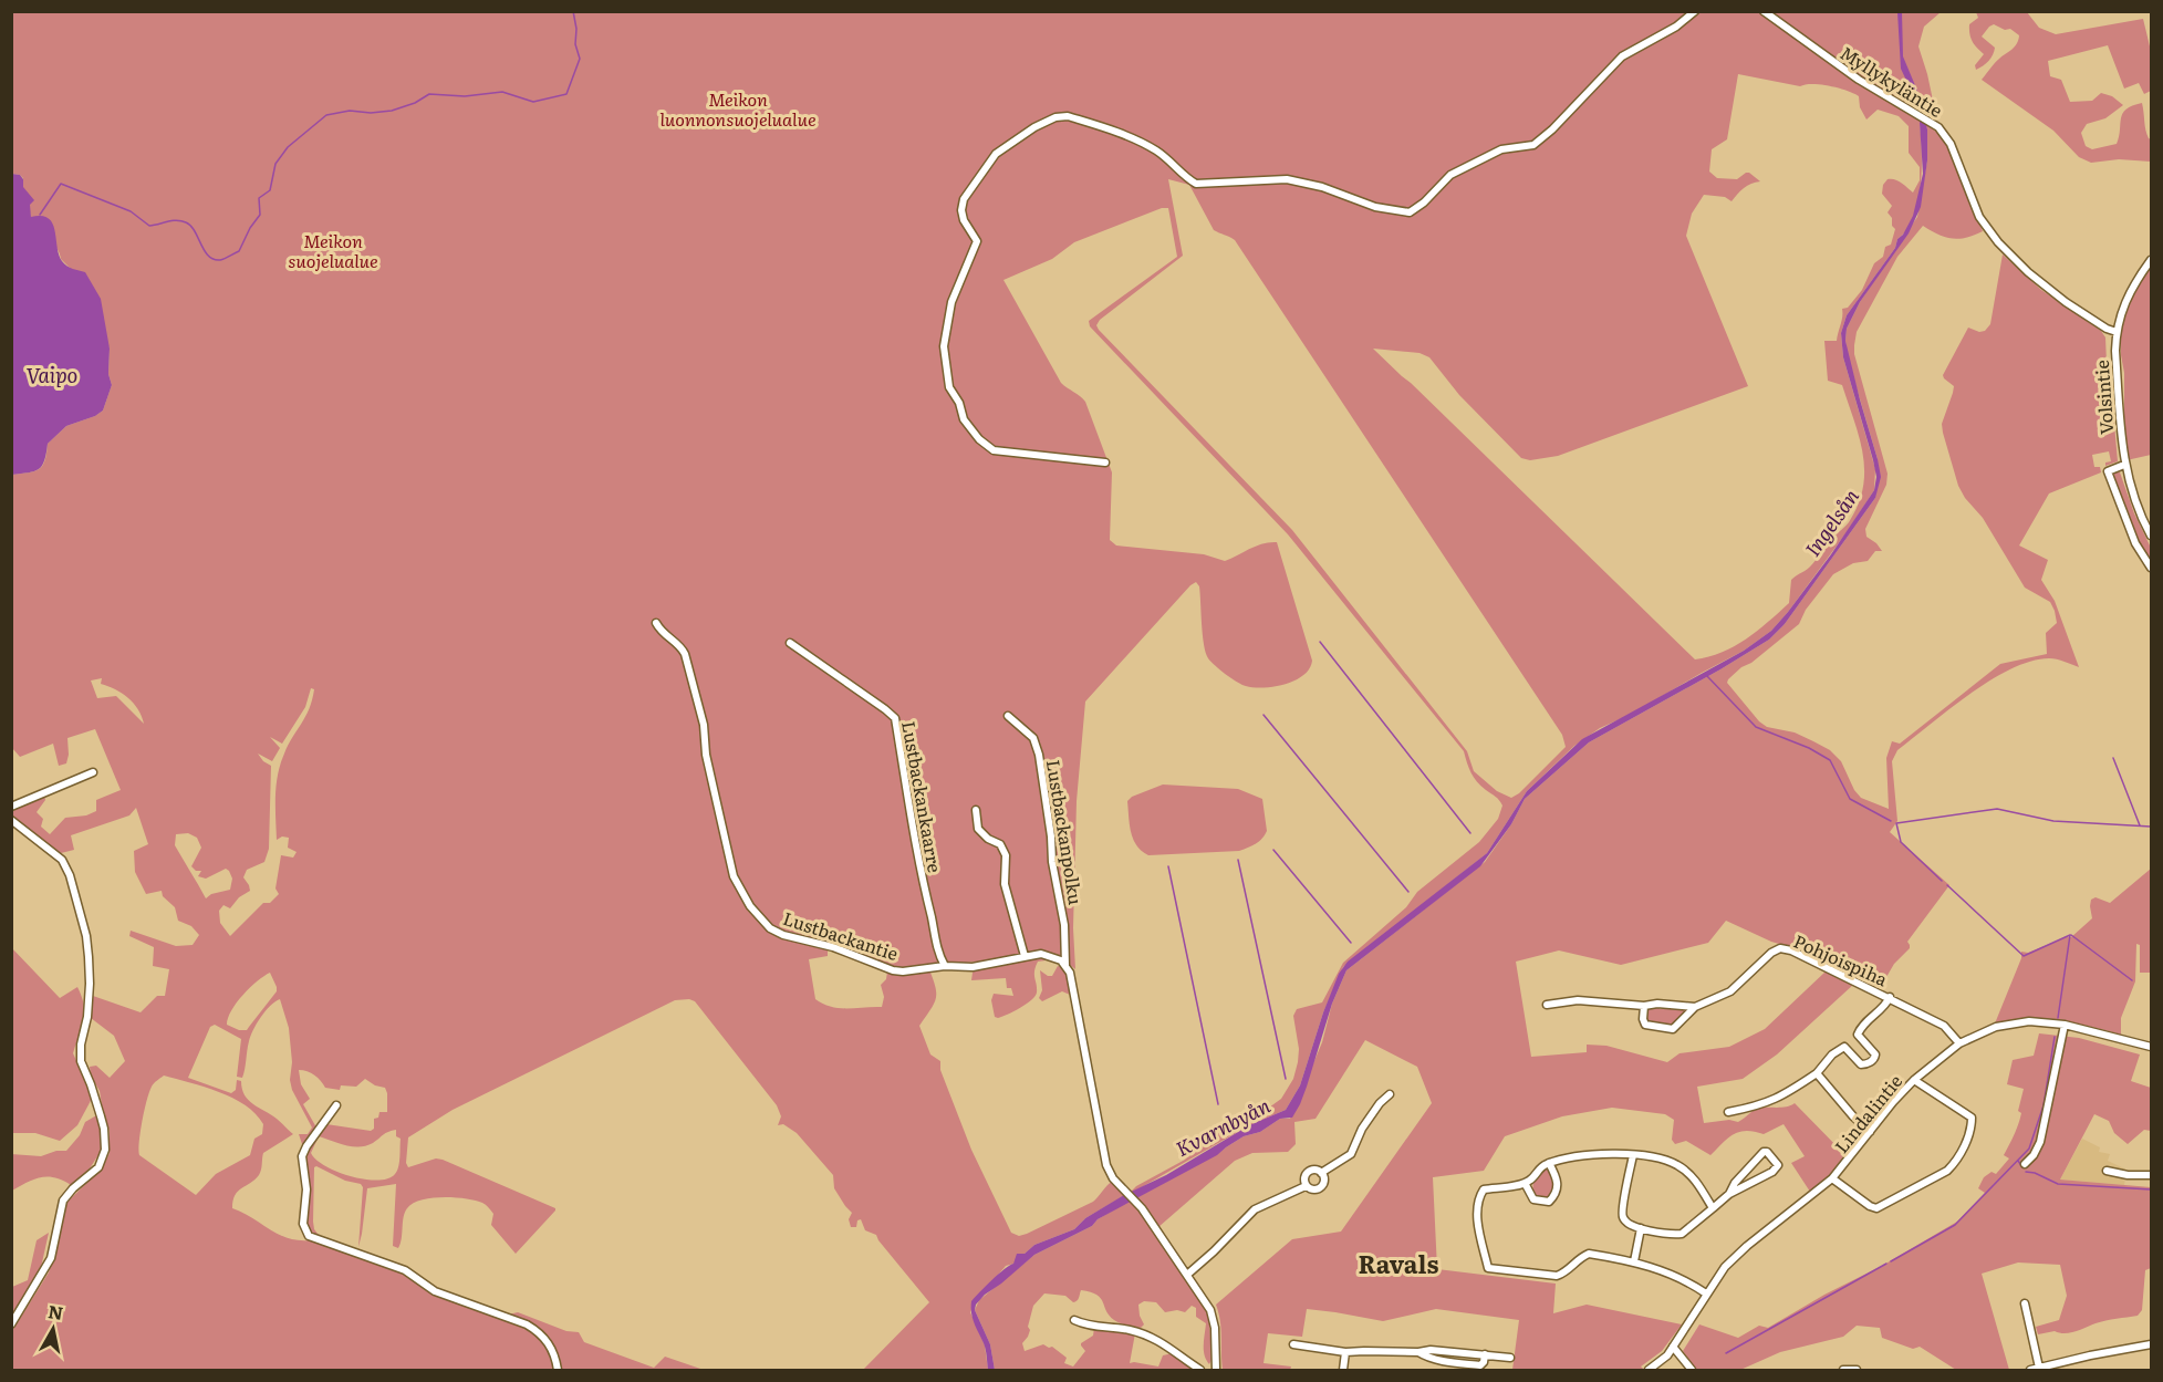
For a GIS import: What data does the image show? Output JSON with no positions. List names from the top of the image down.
{
  "streets": {
    "street": [
      "Myllykyläntie",
      "Volsintie",
      "Lustbackankaarre",
      "Lustbackanpolku",
      "Lustbackantie",
      "Pohjoispiha",
      "Lindalintie"
    ]
  },
  "crossings": [
    ["Myllykyläntie", "Volsintie"],
    ["Lustbackankaarre", "Lustbackantie"],
    ["Lustbackanpolku", "Lustbackantie"],
    ["Pohjoispiha", "Lindalintie"]
  ],
  "districts": ["Ravals"],
  "water": ["Vaipo", "Ingelsån", "Kvarnbyån"],
  "parks": ["Meikon luonnonsuojelualue", "Meikon suojelualue"],
  "north": "top"
}
